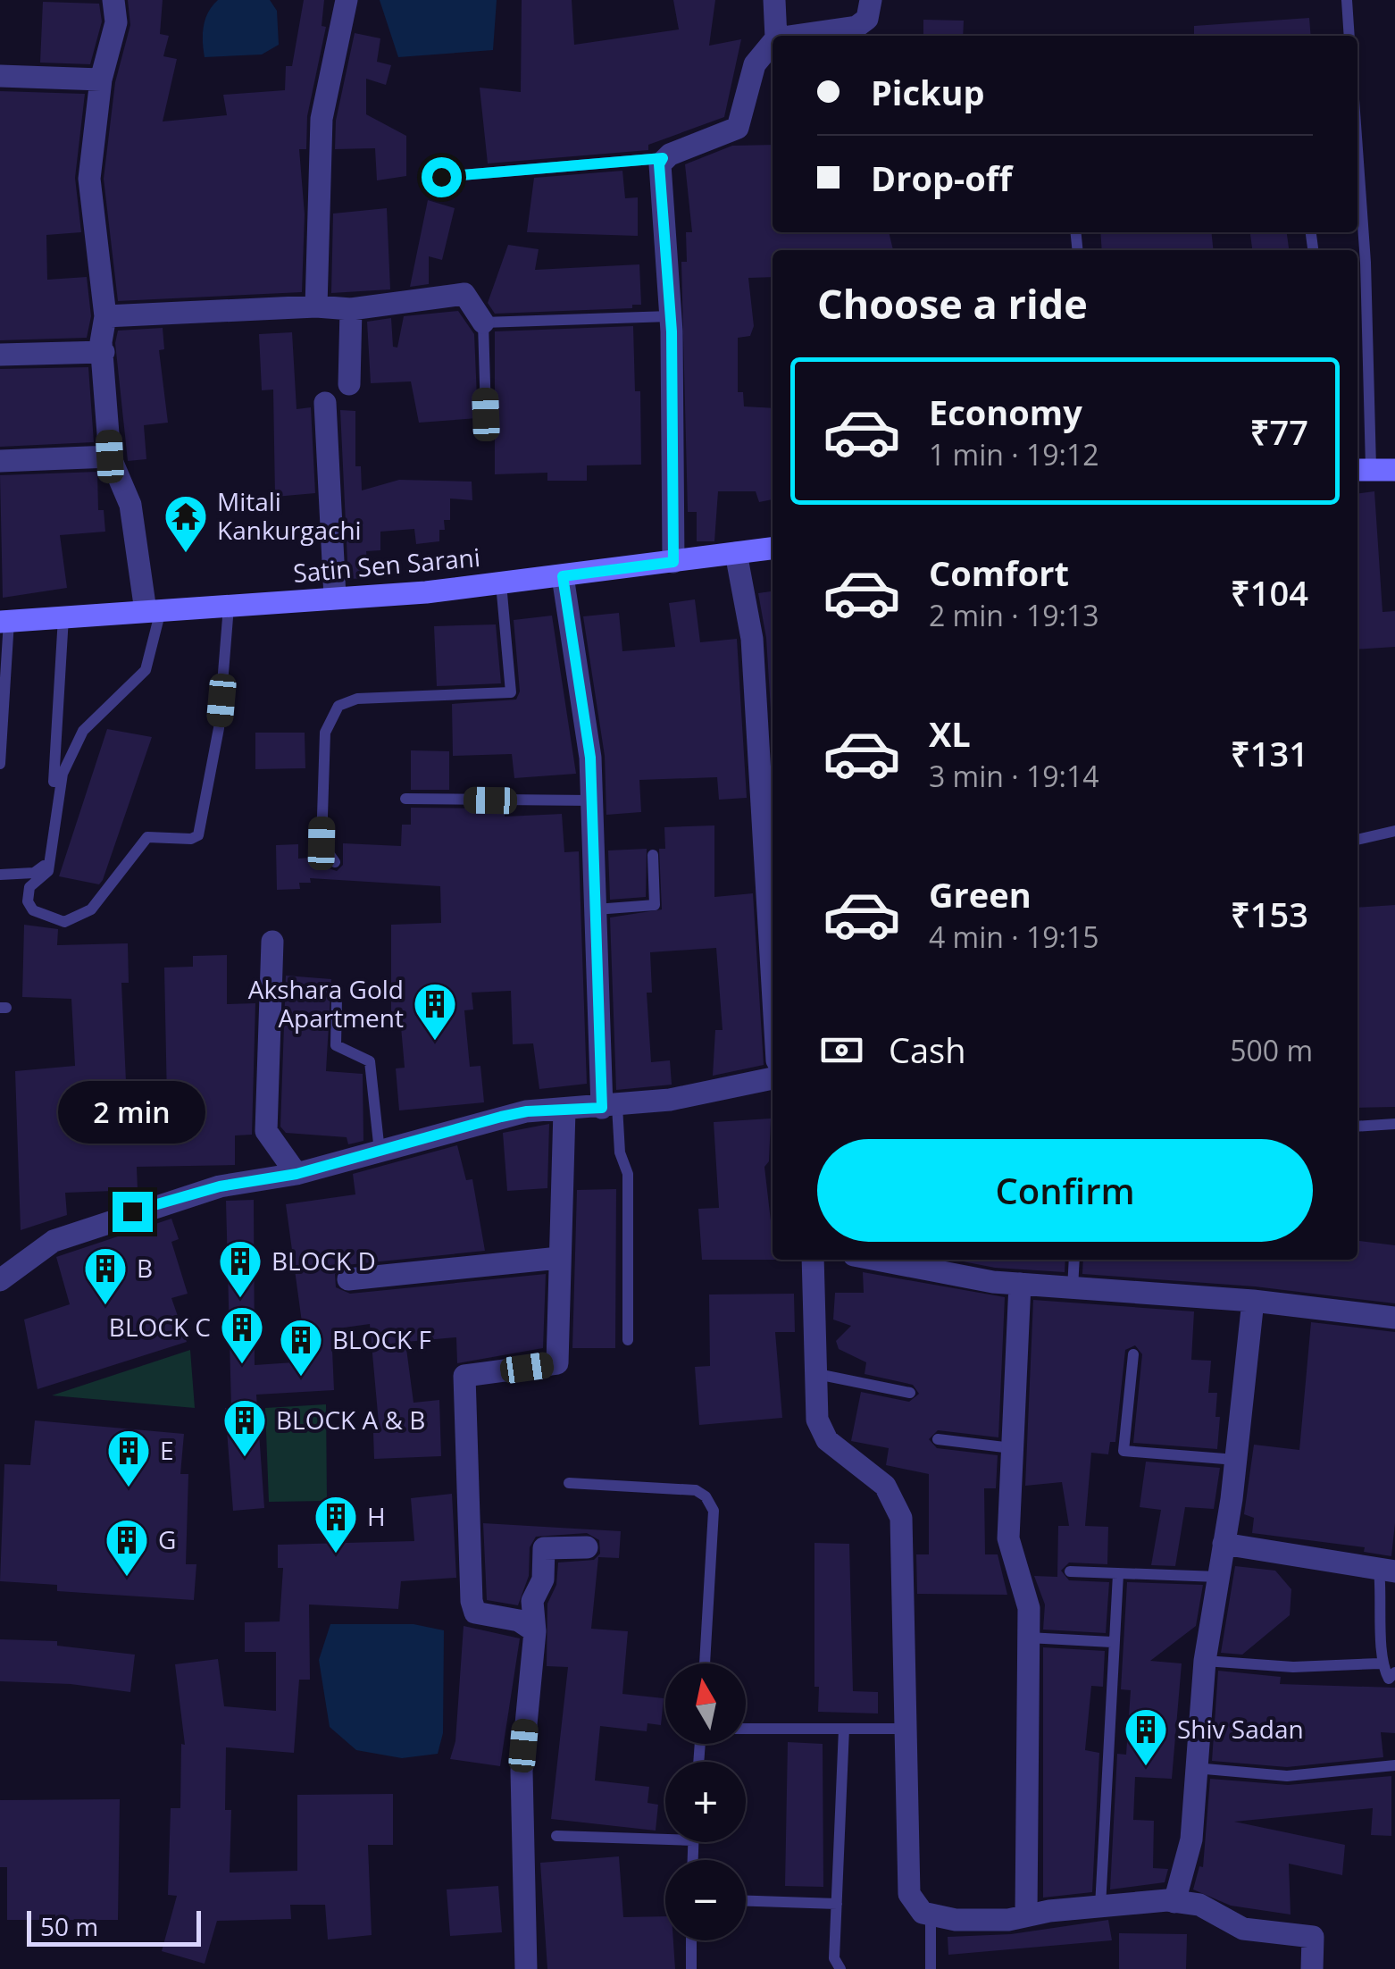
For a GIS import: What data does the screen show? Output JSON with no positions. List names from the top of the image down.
{
  "streets": {
    "main road": ["Satin Sen Sarani"]
  },
  "places": {
    "temple": ["Mitali Kankurgachi"],
    "building": [
      "Akshara Gold Apartment",
      "BLOCK D",
      "B",
      "BLOCK C",
      "BLOCK F",
      "BLOCK A & B",
      "E",
      "H",
      "G",
      "Shiv Sadan"
    ]
  },
  "scale_bar": "50 m",
  "north": "top",
  "page": {
    "banner": ["Pickup", "Drop-off"],
    "heading": "Choose a ride",
    "list": [
      {
        "name": "Economy",
        "note": "1 min · 19:12",
        "value": "₹77"
      },
      {
        "name": "Comfort",
        "note": "2 min · 19:13",
        "value": "₹104"
      },
      {
        "name": "XL",
        "note": "3 min · 19:14",
        "value": "₹131"
      },
      {
        "name": "Green",
        "note": "4 min · 19:15",
        "value": "₹153"
      }
    ],
    "pay": ["Cash", "500 m"],
    "bubble": "2 min",
    "buttons": "Confirm",
    "map_buttons": ["+", "−"],
    "scale": "50 m"
  }
}
